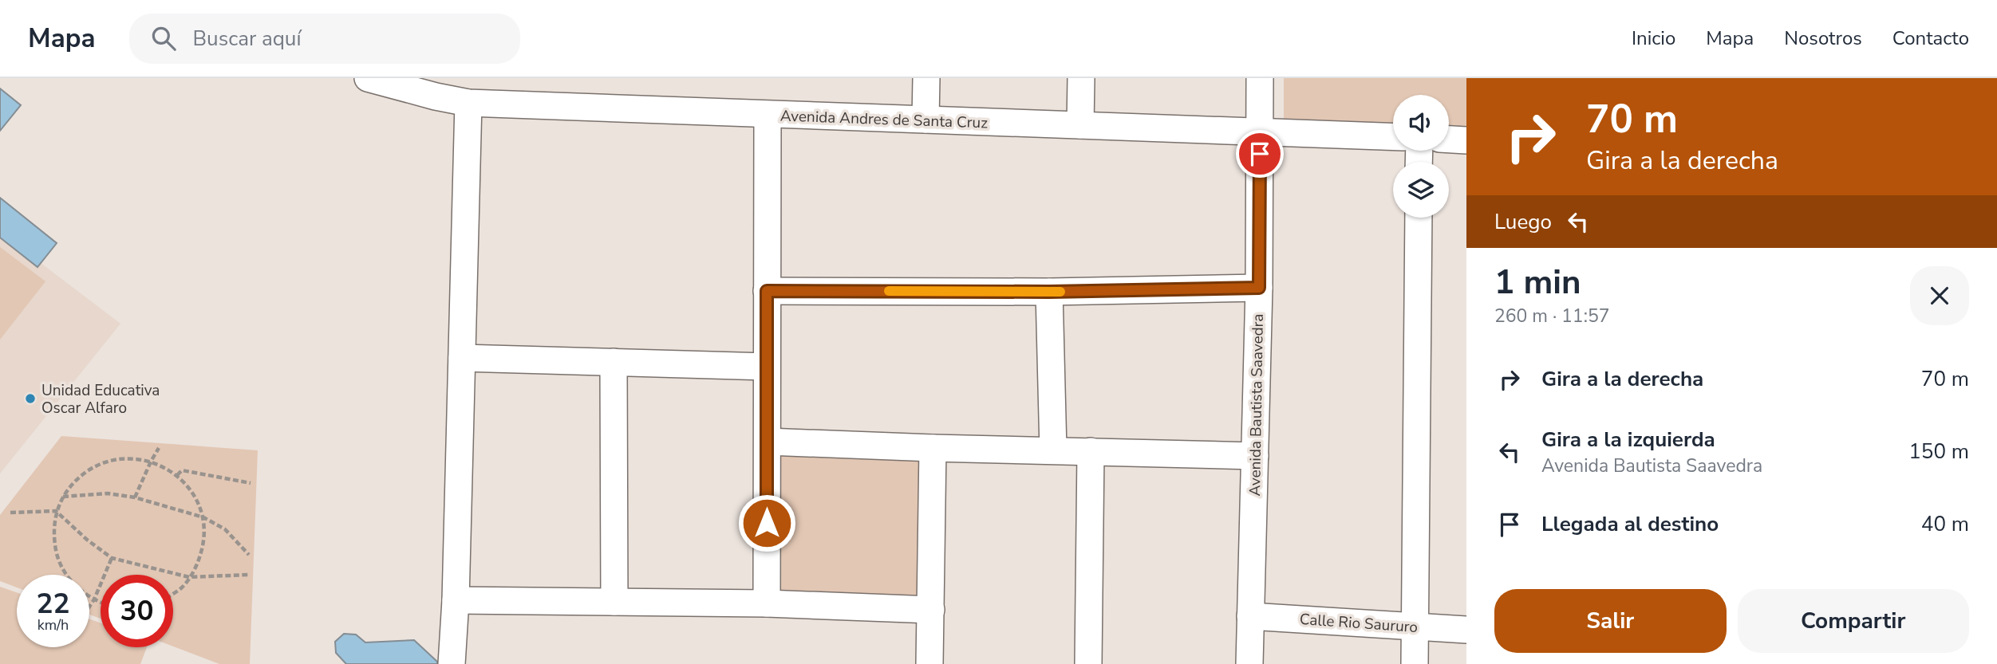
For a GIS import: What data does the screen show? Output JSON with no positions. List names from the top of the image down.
{
  "streets": {
    "street": ["Avenida Andres de Santa Cruz", "Avenida Bautista Saavedra", "Calle Rio Saururo"]
  },
  "crossings": [
    ["Avenida Andres de Santa Cruz", "Avenida Bautista Saavedra"],
    ["Avenida Bautista Saavedra", "Calle Rio Saururo"]
  ],
  "places": ["Unidad Educativa Oscar Alfaro"],
  "page": {
    "header": "Mapa",
    "search": "Buscar aquí",
    "nav": [
      "Inicio",
      "Mapa",
      "Nosotros",
      "Contacto"
    ],
    "turn": ["70 m", "Gira a la derecha"],
    "then": "Luego",
    "heading": ["1 min", "260 m · 11:57"],
    "list": [
      {
        "name": "Gira a la derecha",
        "value": "70 m"
      },
      {
        "name": "Gira a la izquierda",
        "note": "Avenida Bautista Saavedra",
        "value": "150 m"
      },
      {
        "name": "Llegada al destino",
        "value": "40 m"
      }
    ],
    "speed": "22 km/h",
    "limit": "30",
    "buttons": ["Salir", "Compartir"]
  }
}
